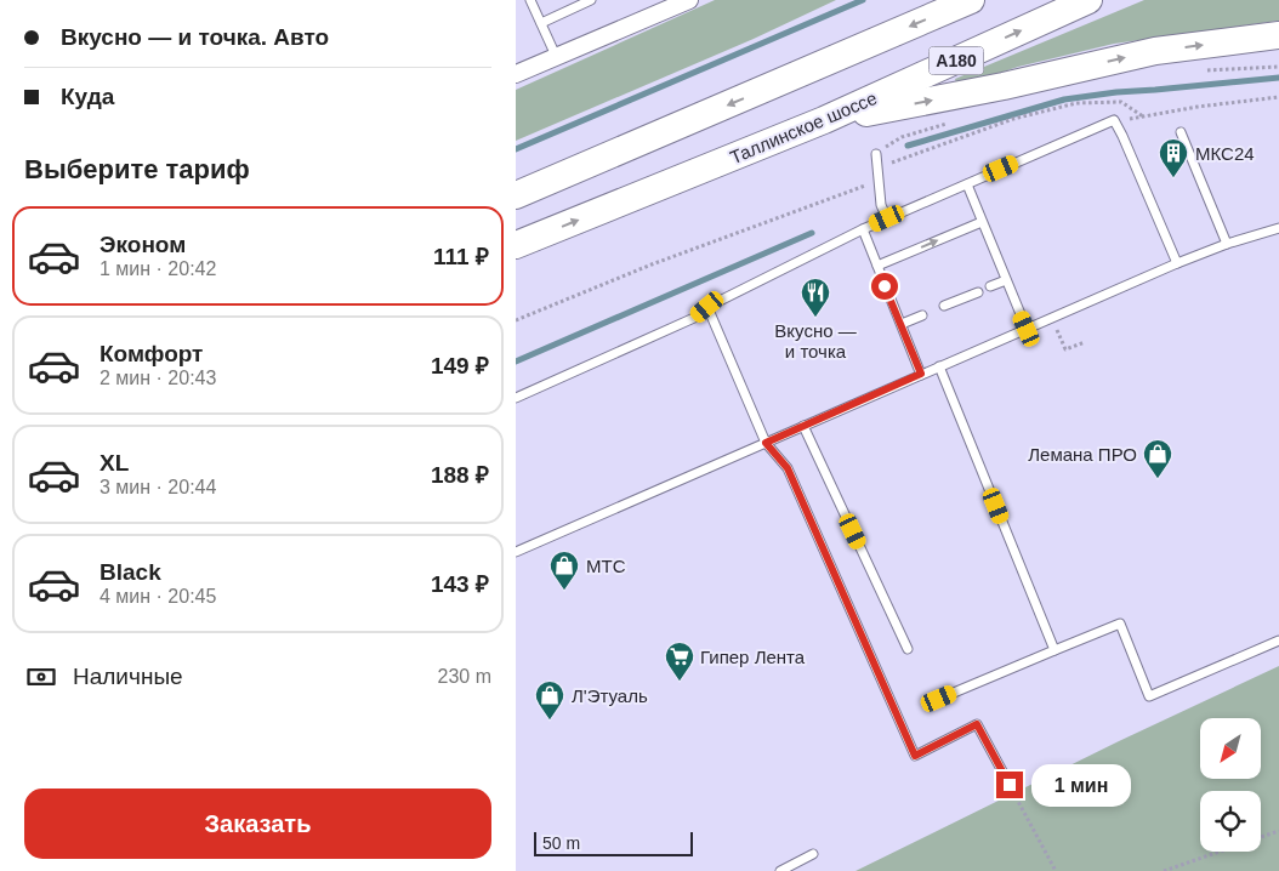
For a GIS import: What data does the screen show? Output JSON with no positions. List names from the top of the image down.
{
  "streets": {
    "main road": ["A180", "Таллинское шоссе"]
  },
  "places": {
    "building": ["МКС24"],
    "restaurant": ["Вкусно — и точка"],
    "shop": ["Лемана ПРО", "МТС", "Л'Этуаль"],
    "supermarket": ["Гипер Лента"]
  },
  "scale_bar": "50 m",
  "north": "bottom left",
  "page": {
    "banner": ["Вкусно — и точка. Авто", "Куда"],
    "heading": "Выберите тариф",
    "list": [
      {
        "name": "Эконом",
        "note": "1 мин · 20:42",
        "value": "111 ₽"
      },
      {
        "name": "Комфорт",
        "note": "2 мин · 20:43",
        "value": "149 ₽"
      },
      {
        "name": "XL",
        "note": "3 мин · 20:44",
        "value": "188 ₽"
      },
      {
        "name": "Black",
        "note": "4 мин · 20:45",
        "value": "143 ₽"
      }
    ],
    "pay": ["Наличные", "230 m"],
    "bubble": "1 мин",
    "buttons": "Заказать",
    "scale": "50 m"
  }
}
